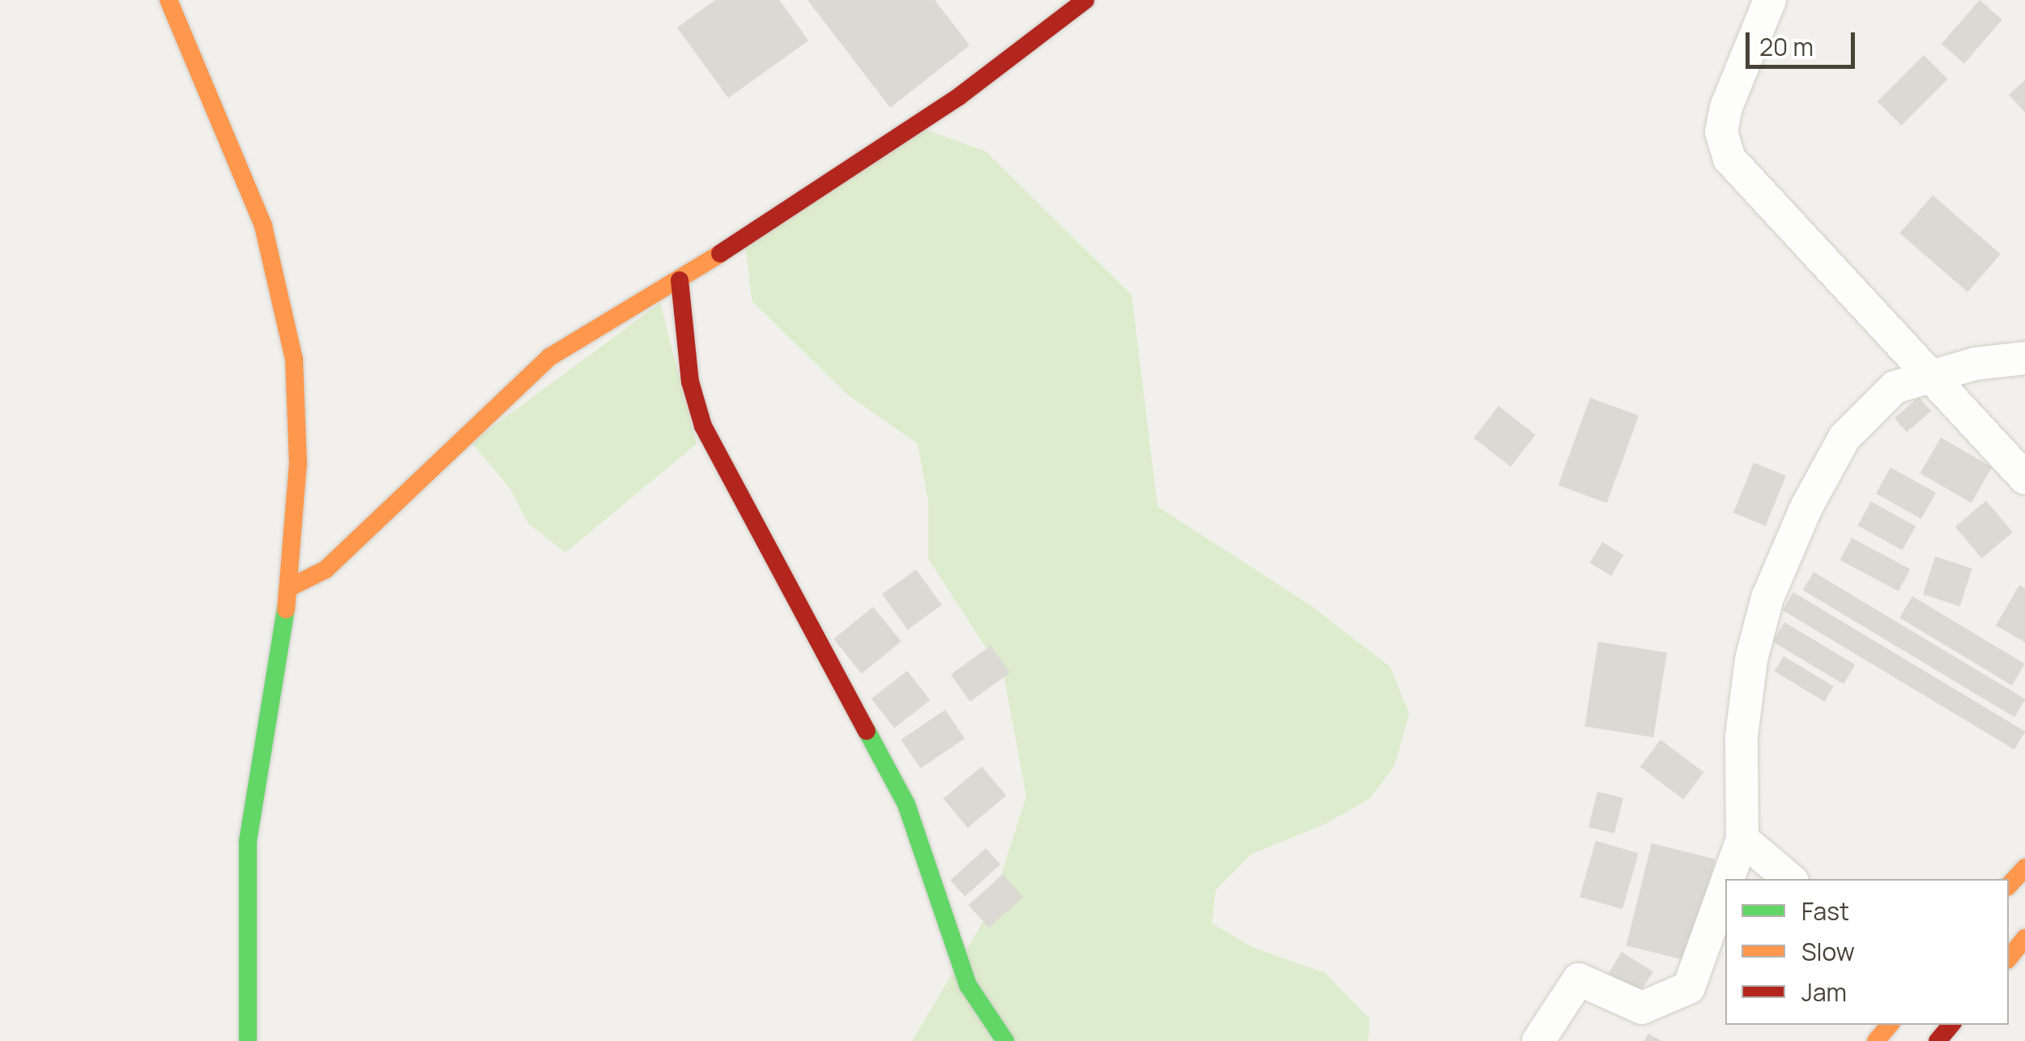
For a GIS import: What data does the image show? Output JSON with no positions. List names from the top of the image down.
{
  "legend": ["Fast", "Slow", "Jam"],
  "scale_bar": "20 m"
}
